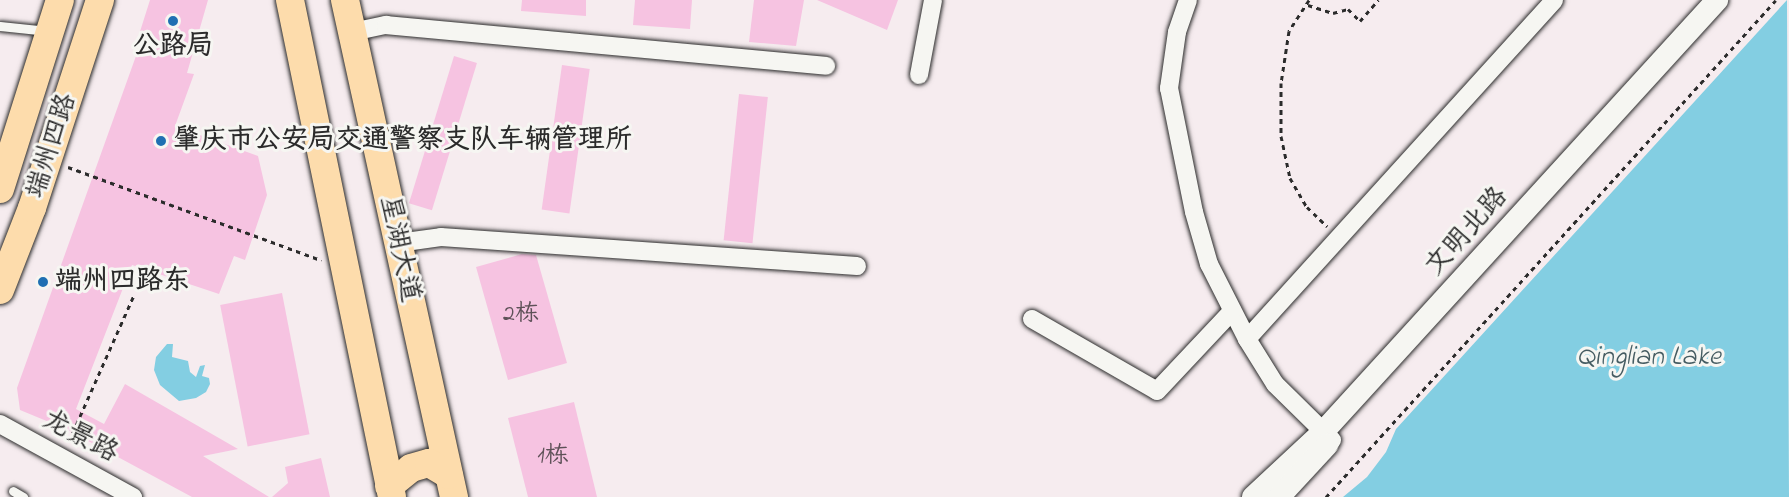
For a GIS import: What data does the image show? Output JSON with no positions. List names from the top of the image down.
{
  "streets": {
    "main road": ["端州四路", "星湖大道"],
    "street": ["文明北路", "龙景路"]
  },
  "water": ["Qinglian Lake"],
  "places": ["公路局", "肇庆市公安局交通警察支队车辆管理所", "端州四路东"],
  "house_numbers": ["2栋", "1栋"]
}
